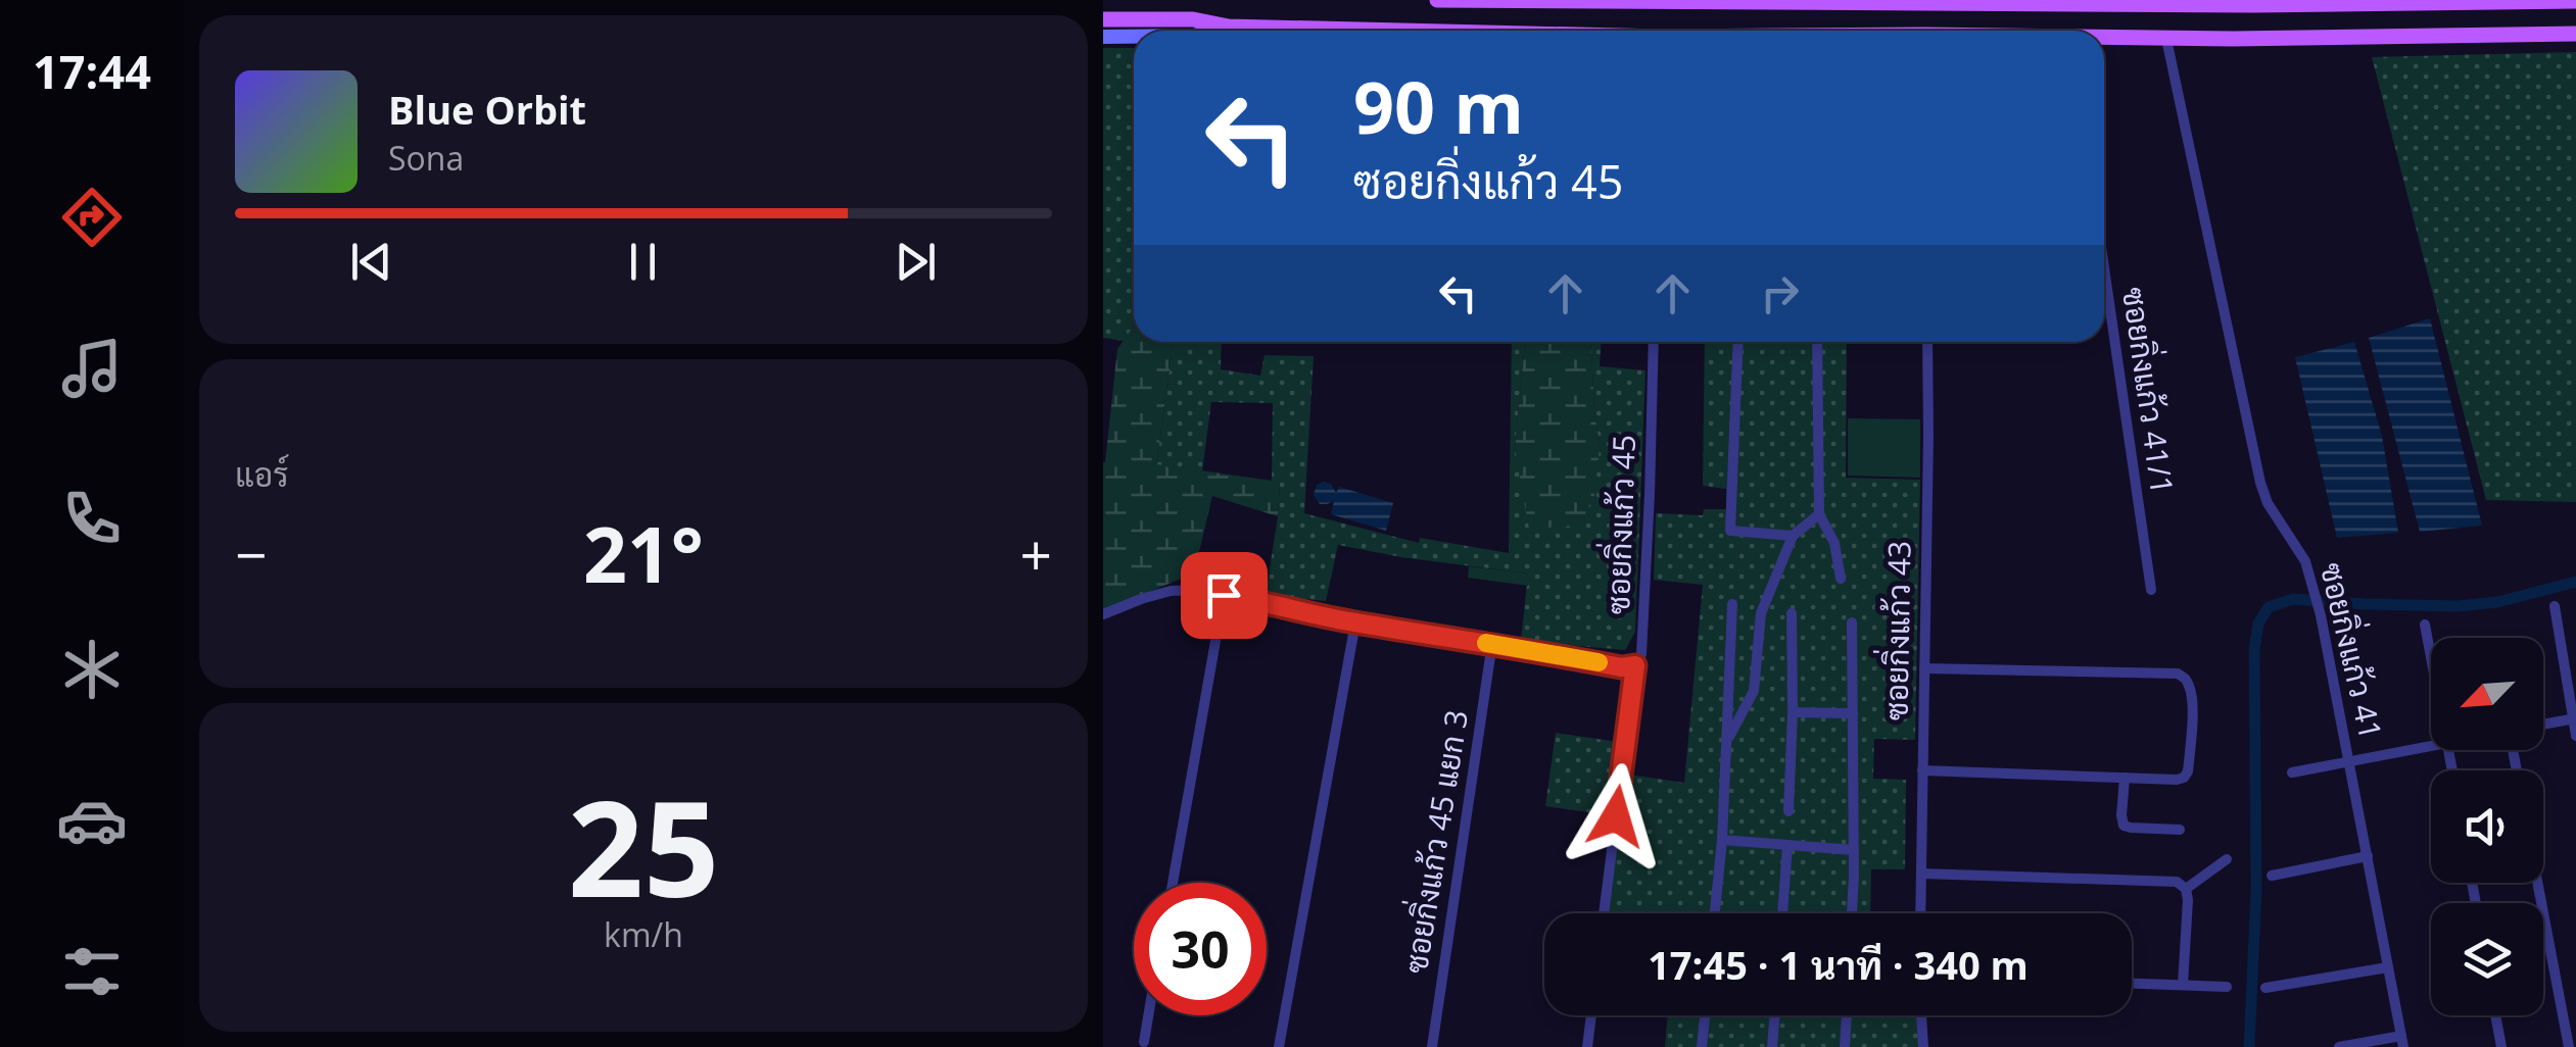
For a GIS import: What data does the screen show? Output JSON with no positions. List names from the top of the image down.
{
  "streets": {
    "street": [
      "ซอยกิ่งแก้ว 41/1",
      "ซอยกิ่งแก้ว 45",
      "ซอยกิ่งแก้ว 43",
      "ซอยกิ่งแก้ว 41",
      "ซอยกิ่งแก้ว 45 แยก 3"
    ]
  },
  "north": "bottom left",
  "page": {
    "tabs": "17:44",
    "turn": ["90 m", "ซอยกิ่งแก้ว 45"],
    "song": ["Blue Orbit", "Sona"],
    "tile": [
      "แอร์",
      ["25", "km/h"]
    ],
    "heat": ["−", "21°", "+"],
    "limit": "30",
    "trip": "17:45 · 1 นาที · 340 m"
  }
}
